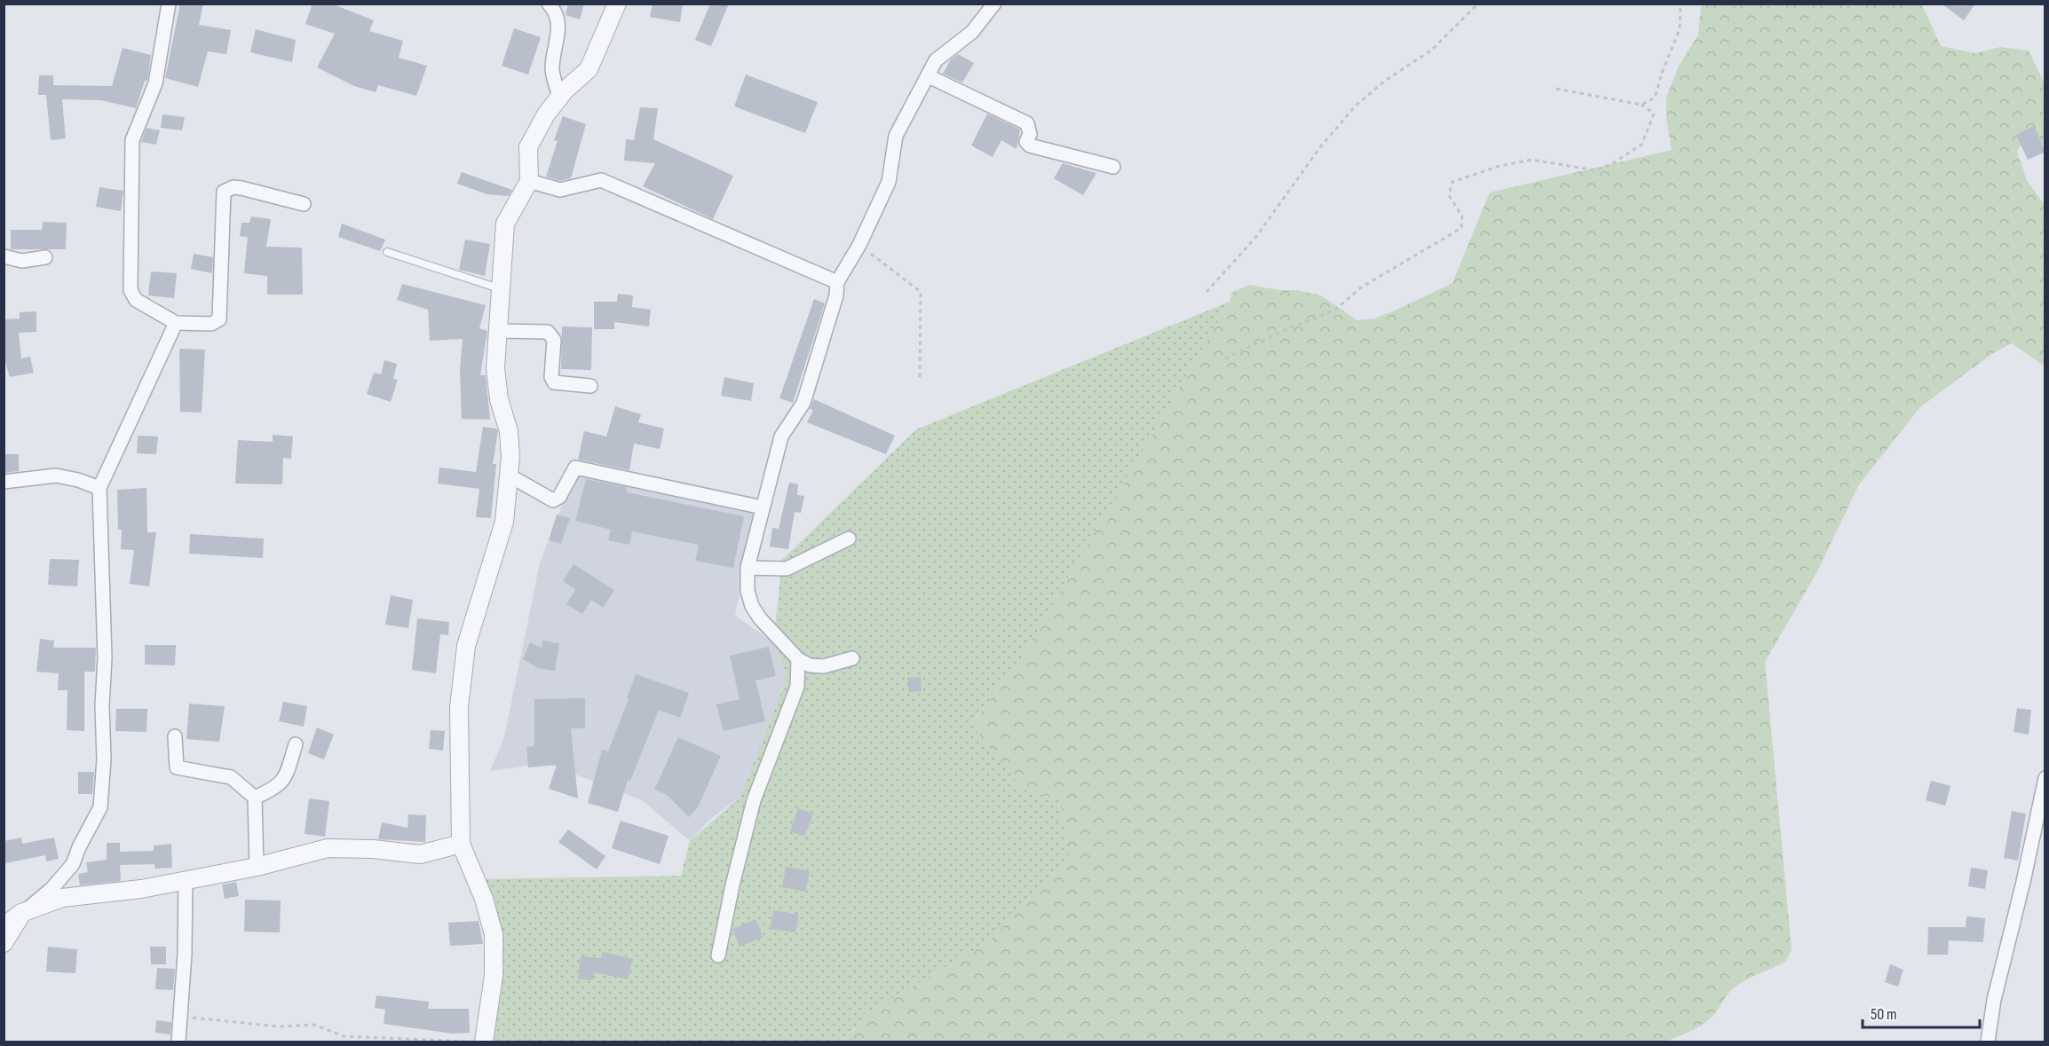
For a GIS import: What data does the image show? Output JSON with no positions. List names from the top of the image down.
{
  "scale_bar": "50 m"
}
